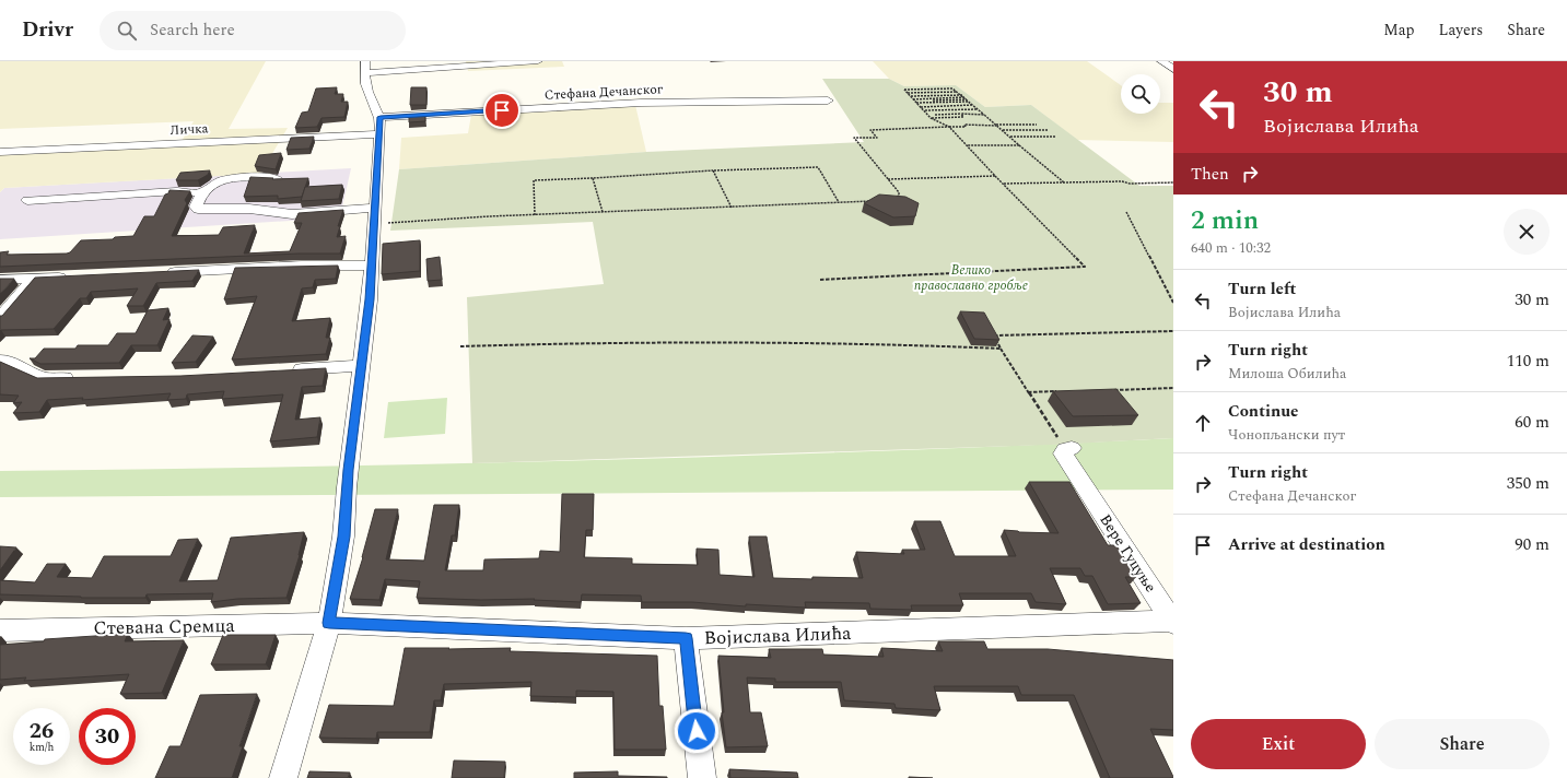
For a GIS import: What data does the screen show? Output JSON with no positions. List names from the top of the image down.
{
  "streets": {
    "street": [
      "Стефана Дечанског",
      "Личка",
      "Вере Гуцуње",
      "Стевана Сремца",
      "Војислава Илића"
    ]
  },
  "crossings": [
    ["Вере Гуцуње", "Војислава Илића"],
    ["Стевана Сремца", "Војислава Илића"]
  ],
  "parks": ["Велико православно гробље"],
  "page": {
    "header": "Drivr",
    "search": "Search here",
    "nav": ["Map", "Layers", "Share"],
    "turn": ["30 m", "Војислава Илића"],
    "then": "Then",
    "heading": ["2 min", "640 m · 10:32"],
    "list": [
      {
        "name": "Turn left",
        "note": "Војислава Илића",
        "value": "30 m"
      },
      {
        "name": "Turn right",
        "note": "Милоша Обилића",
        "value": "110 m"
      },
      {
        "name": "Continue",
        "note": "Чонопљански пут",
        "value": "60 m"
      },
      {
        "name": "Turn right",
        "note": "Стефана Дечанског",
        "value": "350 m"
      },
      {
        "name": "Arrive at destination",
        "value": "90 m"
      }
    ],
    "speed": "26 km/h",
    "limit": "30",
    "buttons": ["Exit", "Share"]
  }
}
